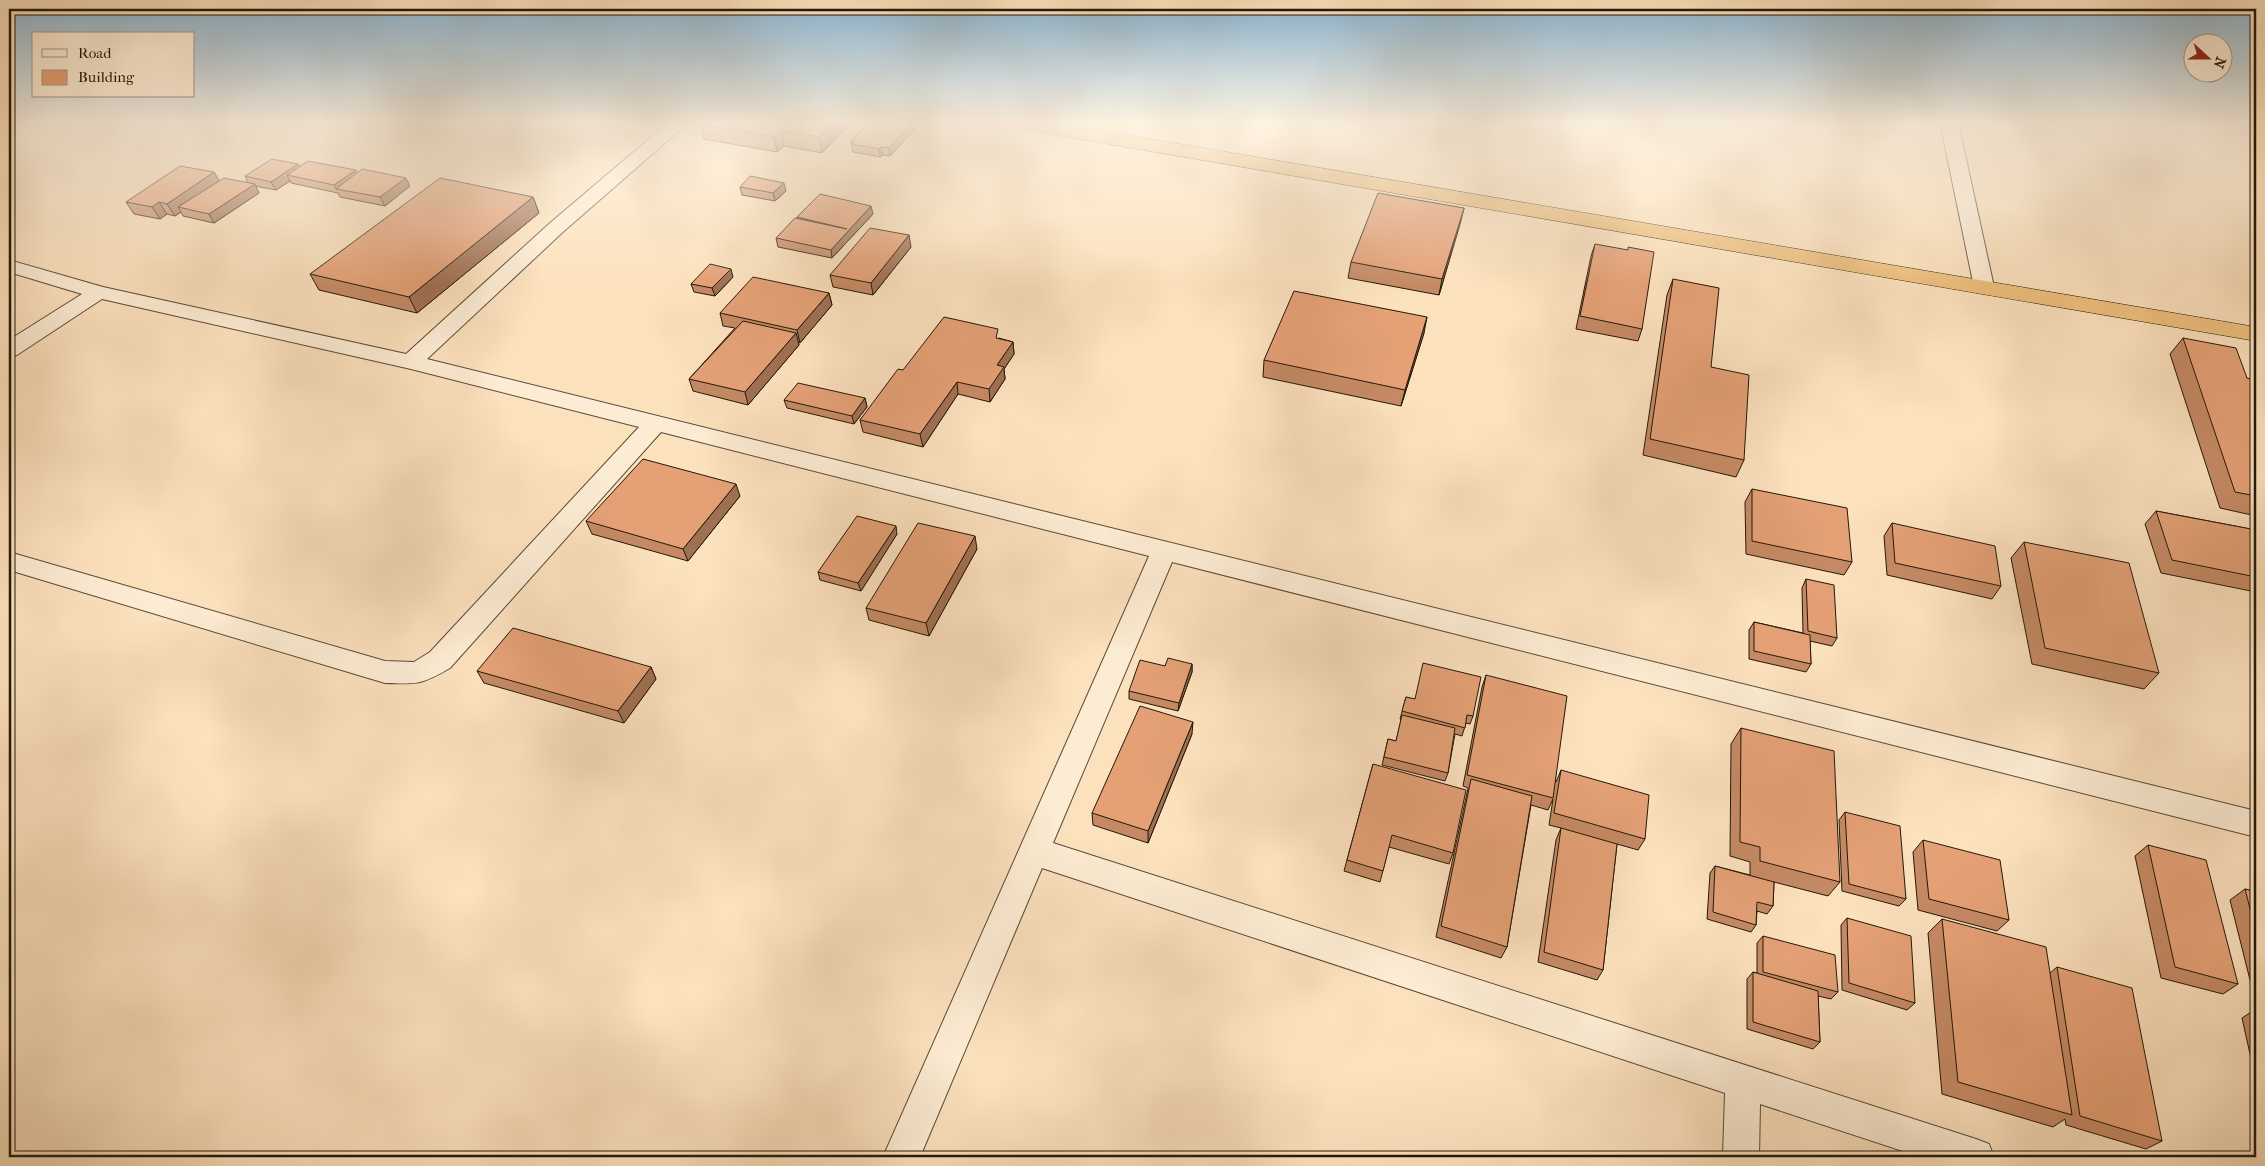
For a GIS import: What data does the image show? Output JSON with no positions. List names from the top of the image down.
{
  "legend": ["Road", "Building"],
  "north": "right"
}
